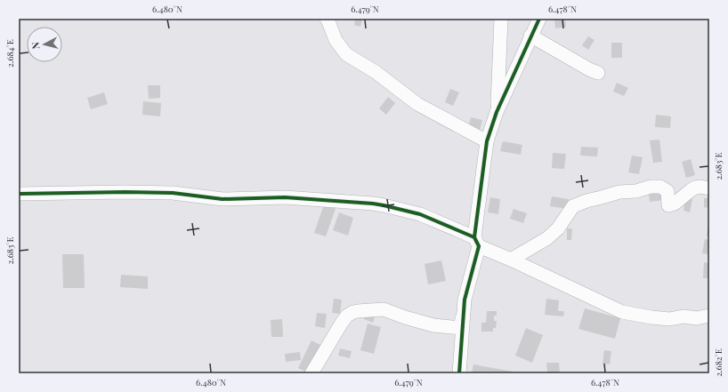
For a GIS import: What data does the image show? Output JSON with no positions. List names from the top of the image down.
{
  "north": "left",
  "coordinates": [
    "6.480°N",
    "6.479°N",
    "6.478°N",
    "2.684°E",
    "2.683°E",
    "2.682°E"
  ]
}
